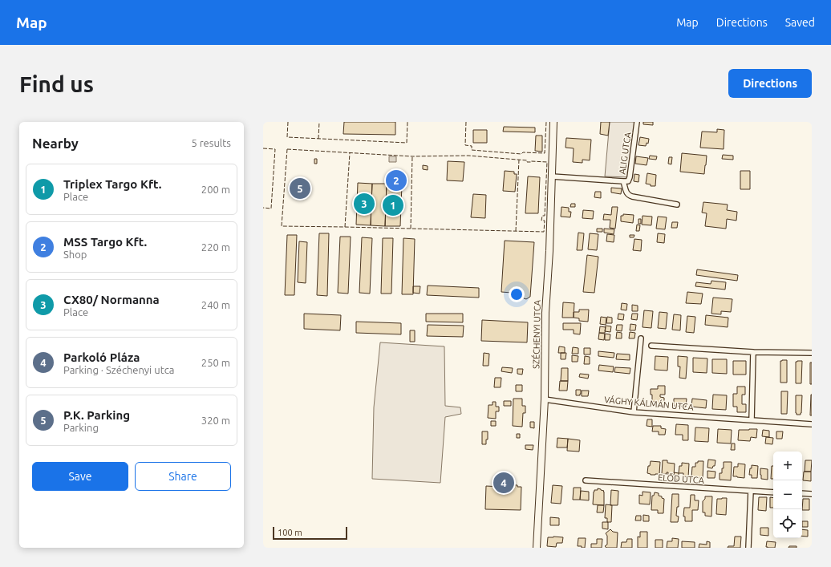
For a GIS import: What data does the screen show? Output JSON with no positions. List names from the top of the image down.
{
  "streets": {
    "street": [
      "ALIG UTCA",
      "SZÉCHENYI UTCA",
      "VÁGHY KÁLMÁN UTCA",
      "ELŐD UTCA"
    ]
  },
  "crossings": [
    ["SZÉCHENYI UTCA", "VÁGHY KÁLMÁN UTCA"]
  ],
  "scale_bar": "100 m",
  "page": {
    "header": "Map",
    "nav": ["Map", "Directions", "Saved"],
    "buttons": [
      "Directions",
      ["Save", "Share"]
    ],
    "title": "Find us",
    "heading": ["Nearby", "5 results"],
    "list": [
      {
        "mark": "1",
        "name": "Triplex Targo Kft.",
        "note": "Place",
        "value": "200 m"
      },
      {
        "mark": "2",
        "name": "MSS Targo Kft.",
        "note": "Shop",
        "value": "220 m"
      },
      {
        "mark": "3",
        "name": "CX80/ Normanna",
        "note": "Place",
        "value": "240 m"
      },
      {
        "mark": "4",
        "name": "Parkoló Pláza",
        "note": "Parking · Széchenyi utca",
        "value": "250 m"
      },
      {
        "mark": "5",
        "name": "P.K. Parking",
        "note": "Parking",
        "value": "320 m"
      }
    ],
    "pins": [
      "2",
      "5",
      "3",
      "1",
      "4"
    ],
    "map_buttons": ["+", "−"],
    "scale": "100 m"
  }
}
